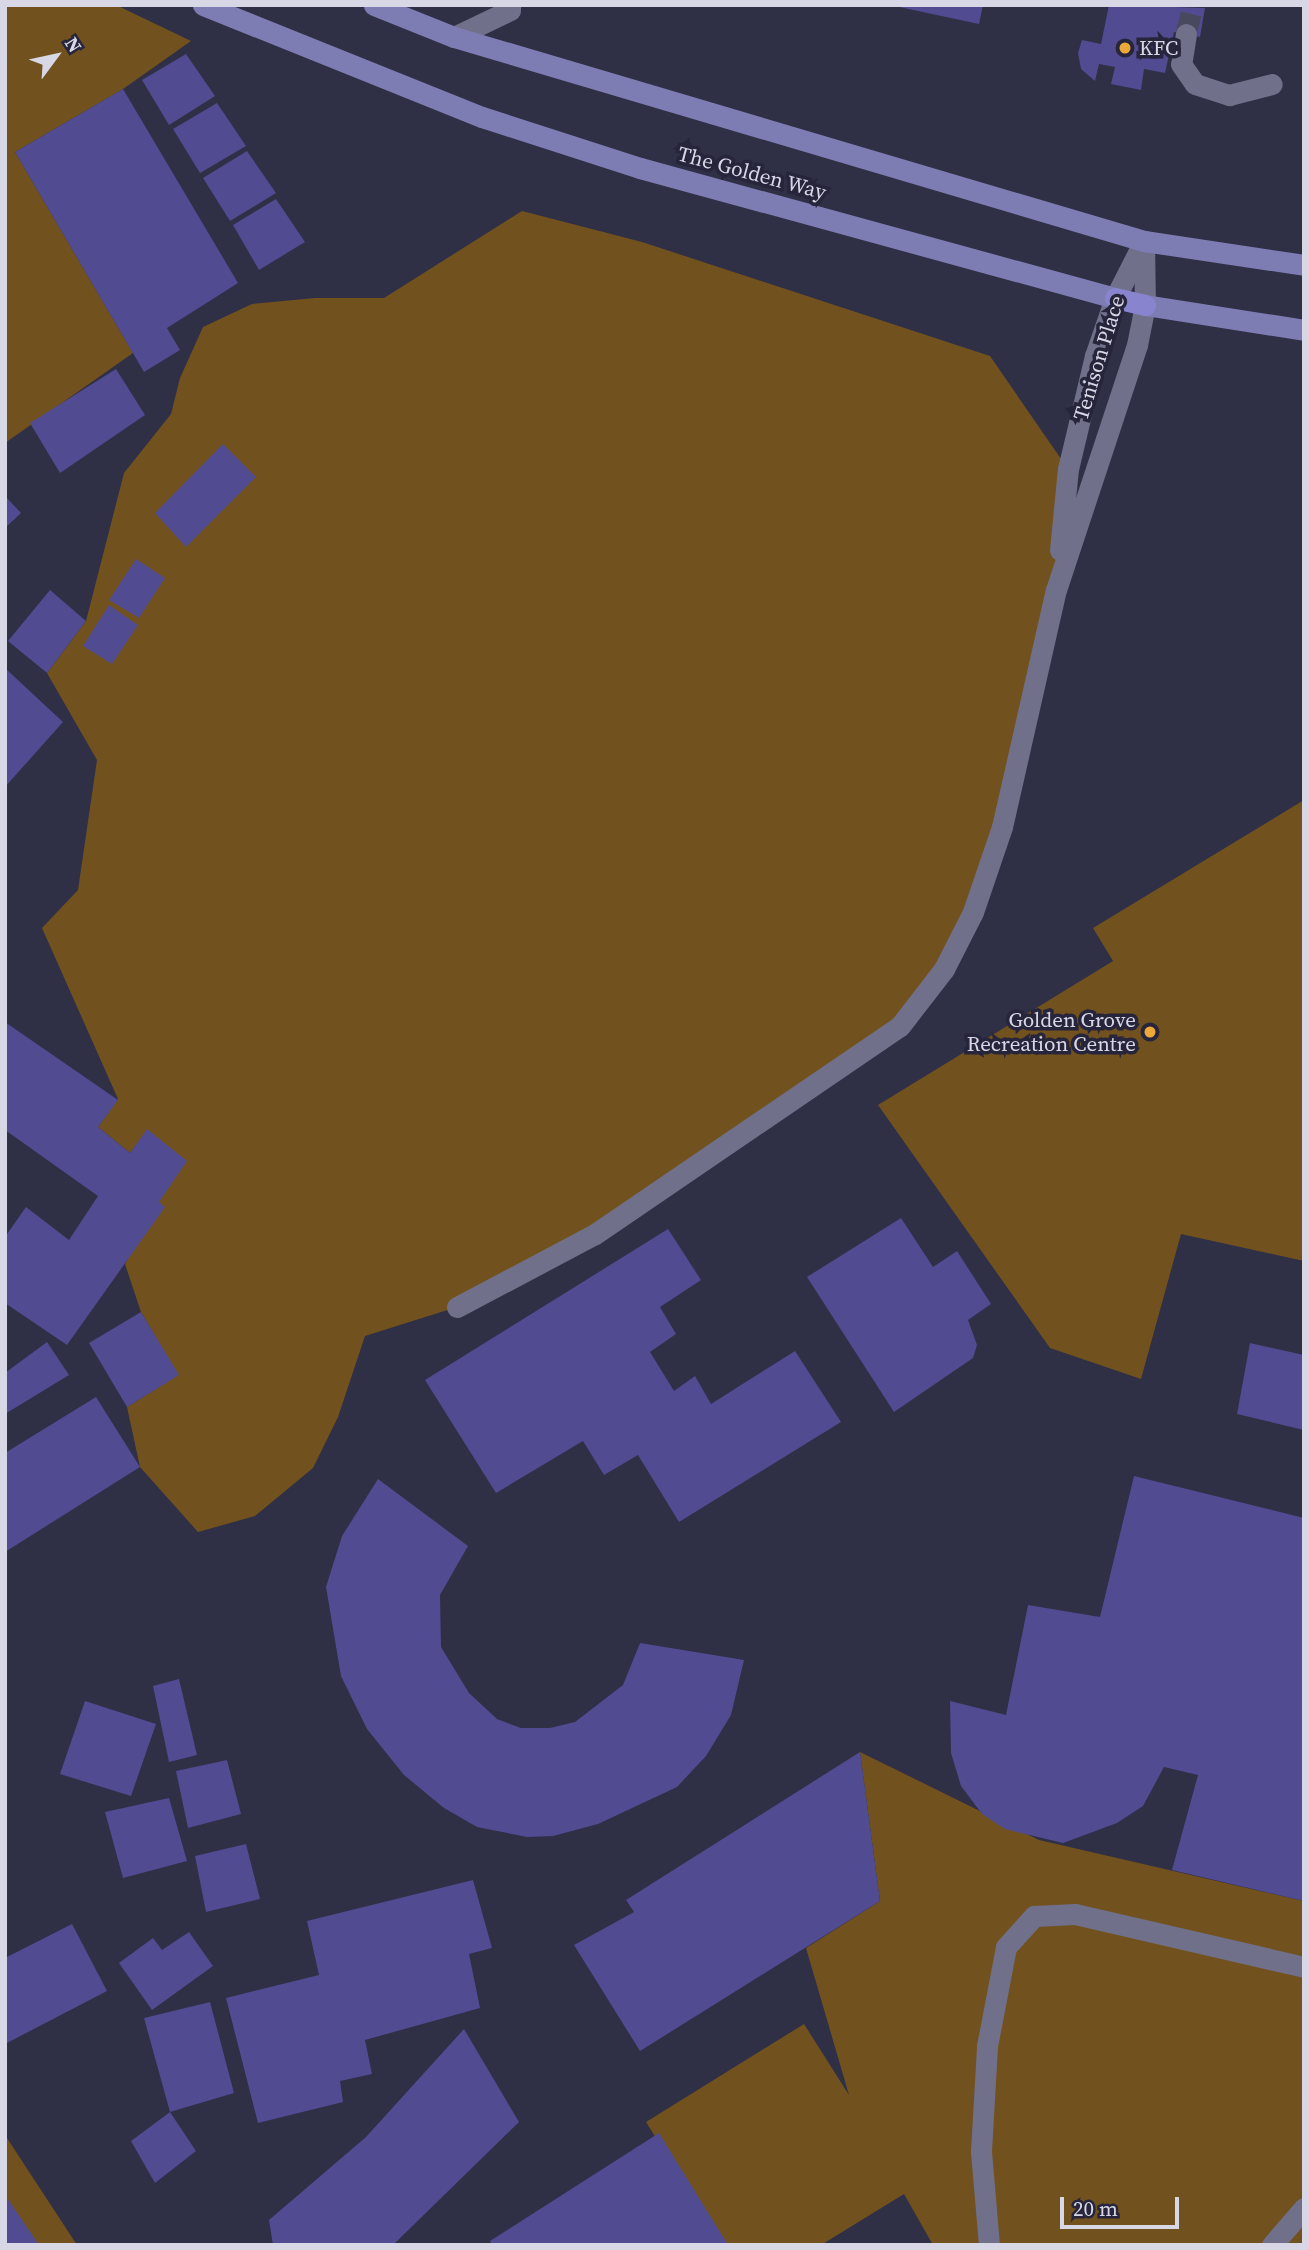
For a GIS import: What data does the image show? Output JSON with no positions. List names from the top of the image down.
{
  "streets": {
    "highway": ["The Golden Way"],
    "street": ["Tenison Place"]
  },
  "crossings": [
    ["The Golden Way", "Tenison Place"]
  ],
  "places": ["KFC", "Golden Grove Recreation Centre"],
  "scale_bar": "20 m",
  "north": "top right"
}
